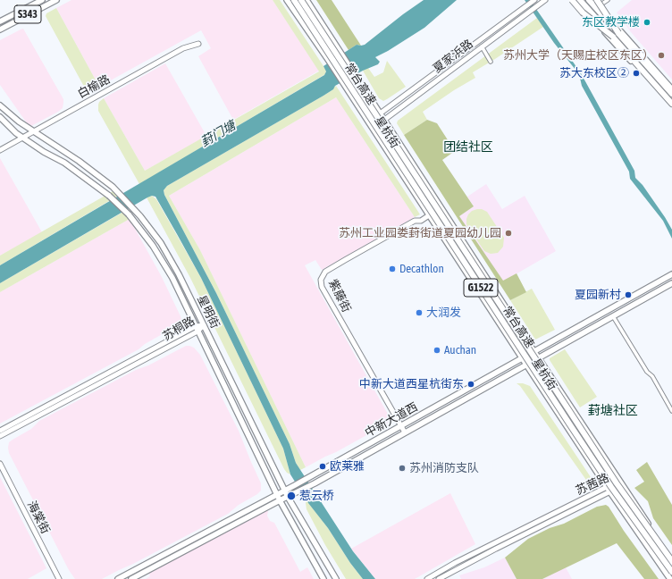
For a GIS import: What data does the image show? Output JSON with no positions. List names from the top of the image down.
{
  "streets": {
    "highway": ["常台高速", "G1522"],
    "main road": [
      "S343",
      "夏家浜路",
      "白榆路",
      "星杭街",
      "紫藤街",
      "星明街",
      "苏桐路",
      "中新大道西",
      "苏茜路",
      "海棠街"
    ]
  },
  "crossings": [
    ["夏家浜路", "星杭街"],
    ["白榆路", "星明街"],
    ["星杭街", "紫藤街"],
    ["星杭街", "中新大道西"],
    ["星杭街", "苏茜路"],
    ["紫藤街", "中新大道西"],
    ["星明街", "苏桐路"],
    ["星明街", "中新大道西"]
  ],
  "districts": ["团结社区", "葑塘社区"],
  "water": ["葑门塘"],
  "places": [
    "东区教学楼",
    "苏州大学（天赐庄校区东区）",
    "苏大东校区②",
    "苏州工业园娄葑街道夏园幼儿园",
    "Decathlon",
    "夏园新村",
    "大润发",
    "Auchan",
    "中新大道西星杭街东",
    "欧莱雅",
    "苏州消防支队",
    "惹云桥"
  ]
}
